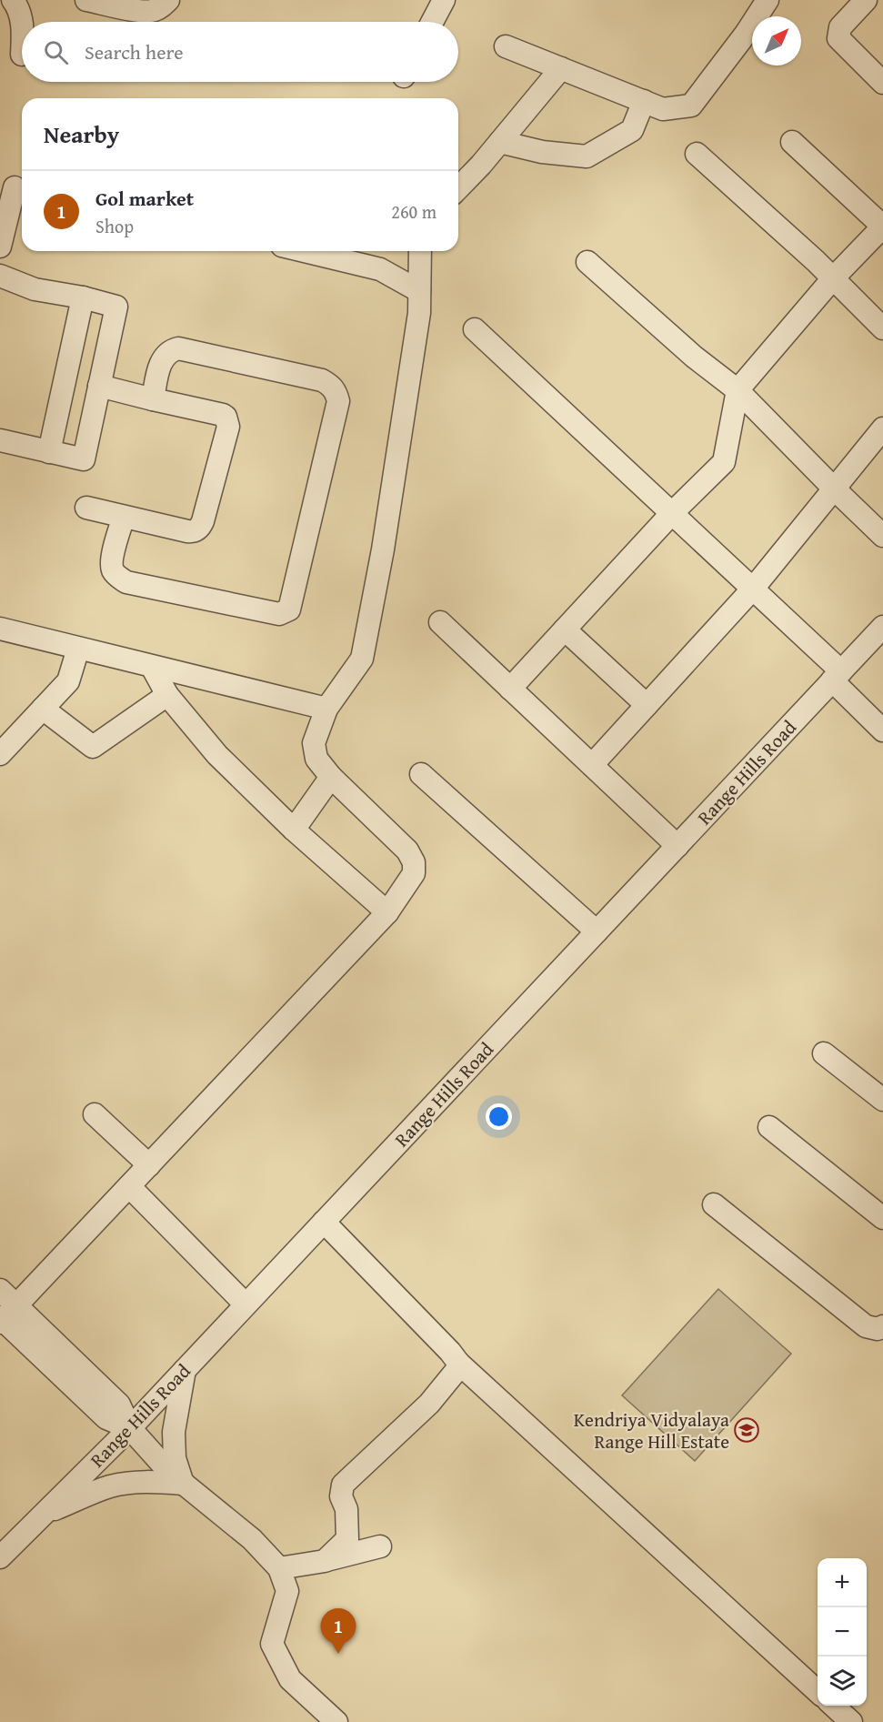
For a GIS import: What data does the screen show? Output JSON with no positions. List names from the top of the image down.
{
  "streets": {
    "street": ["Range Hills Road"]
  },
  "places": {
    "school or university": ["Kendriya Vidyalaya Range Hill Estate"]
  },
  "north": "top right",
  "page": {
    "search": "Search here",
    "heading": "Nearby",
    "list": [
      {
        "mark": "1",
        "name": "Gol market",
        "note": "Shop",
        "value": "260 m"
      }
    ],
    "map_buttons": ["+", "−"],
    "pins": "1"
  }
}
